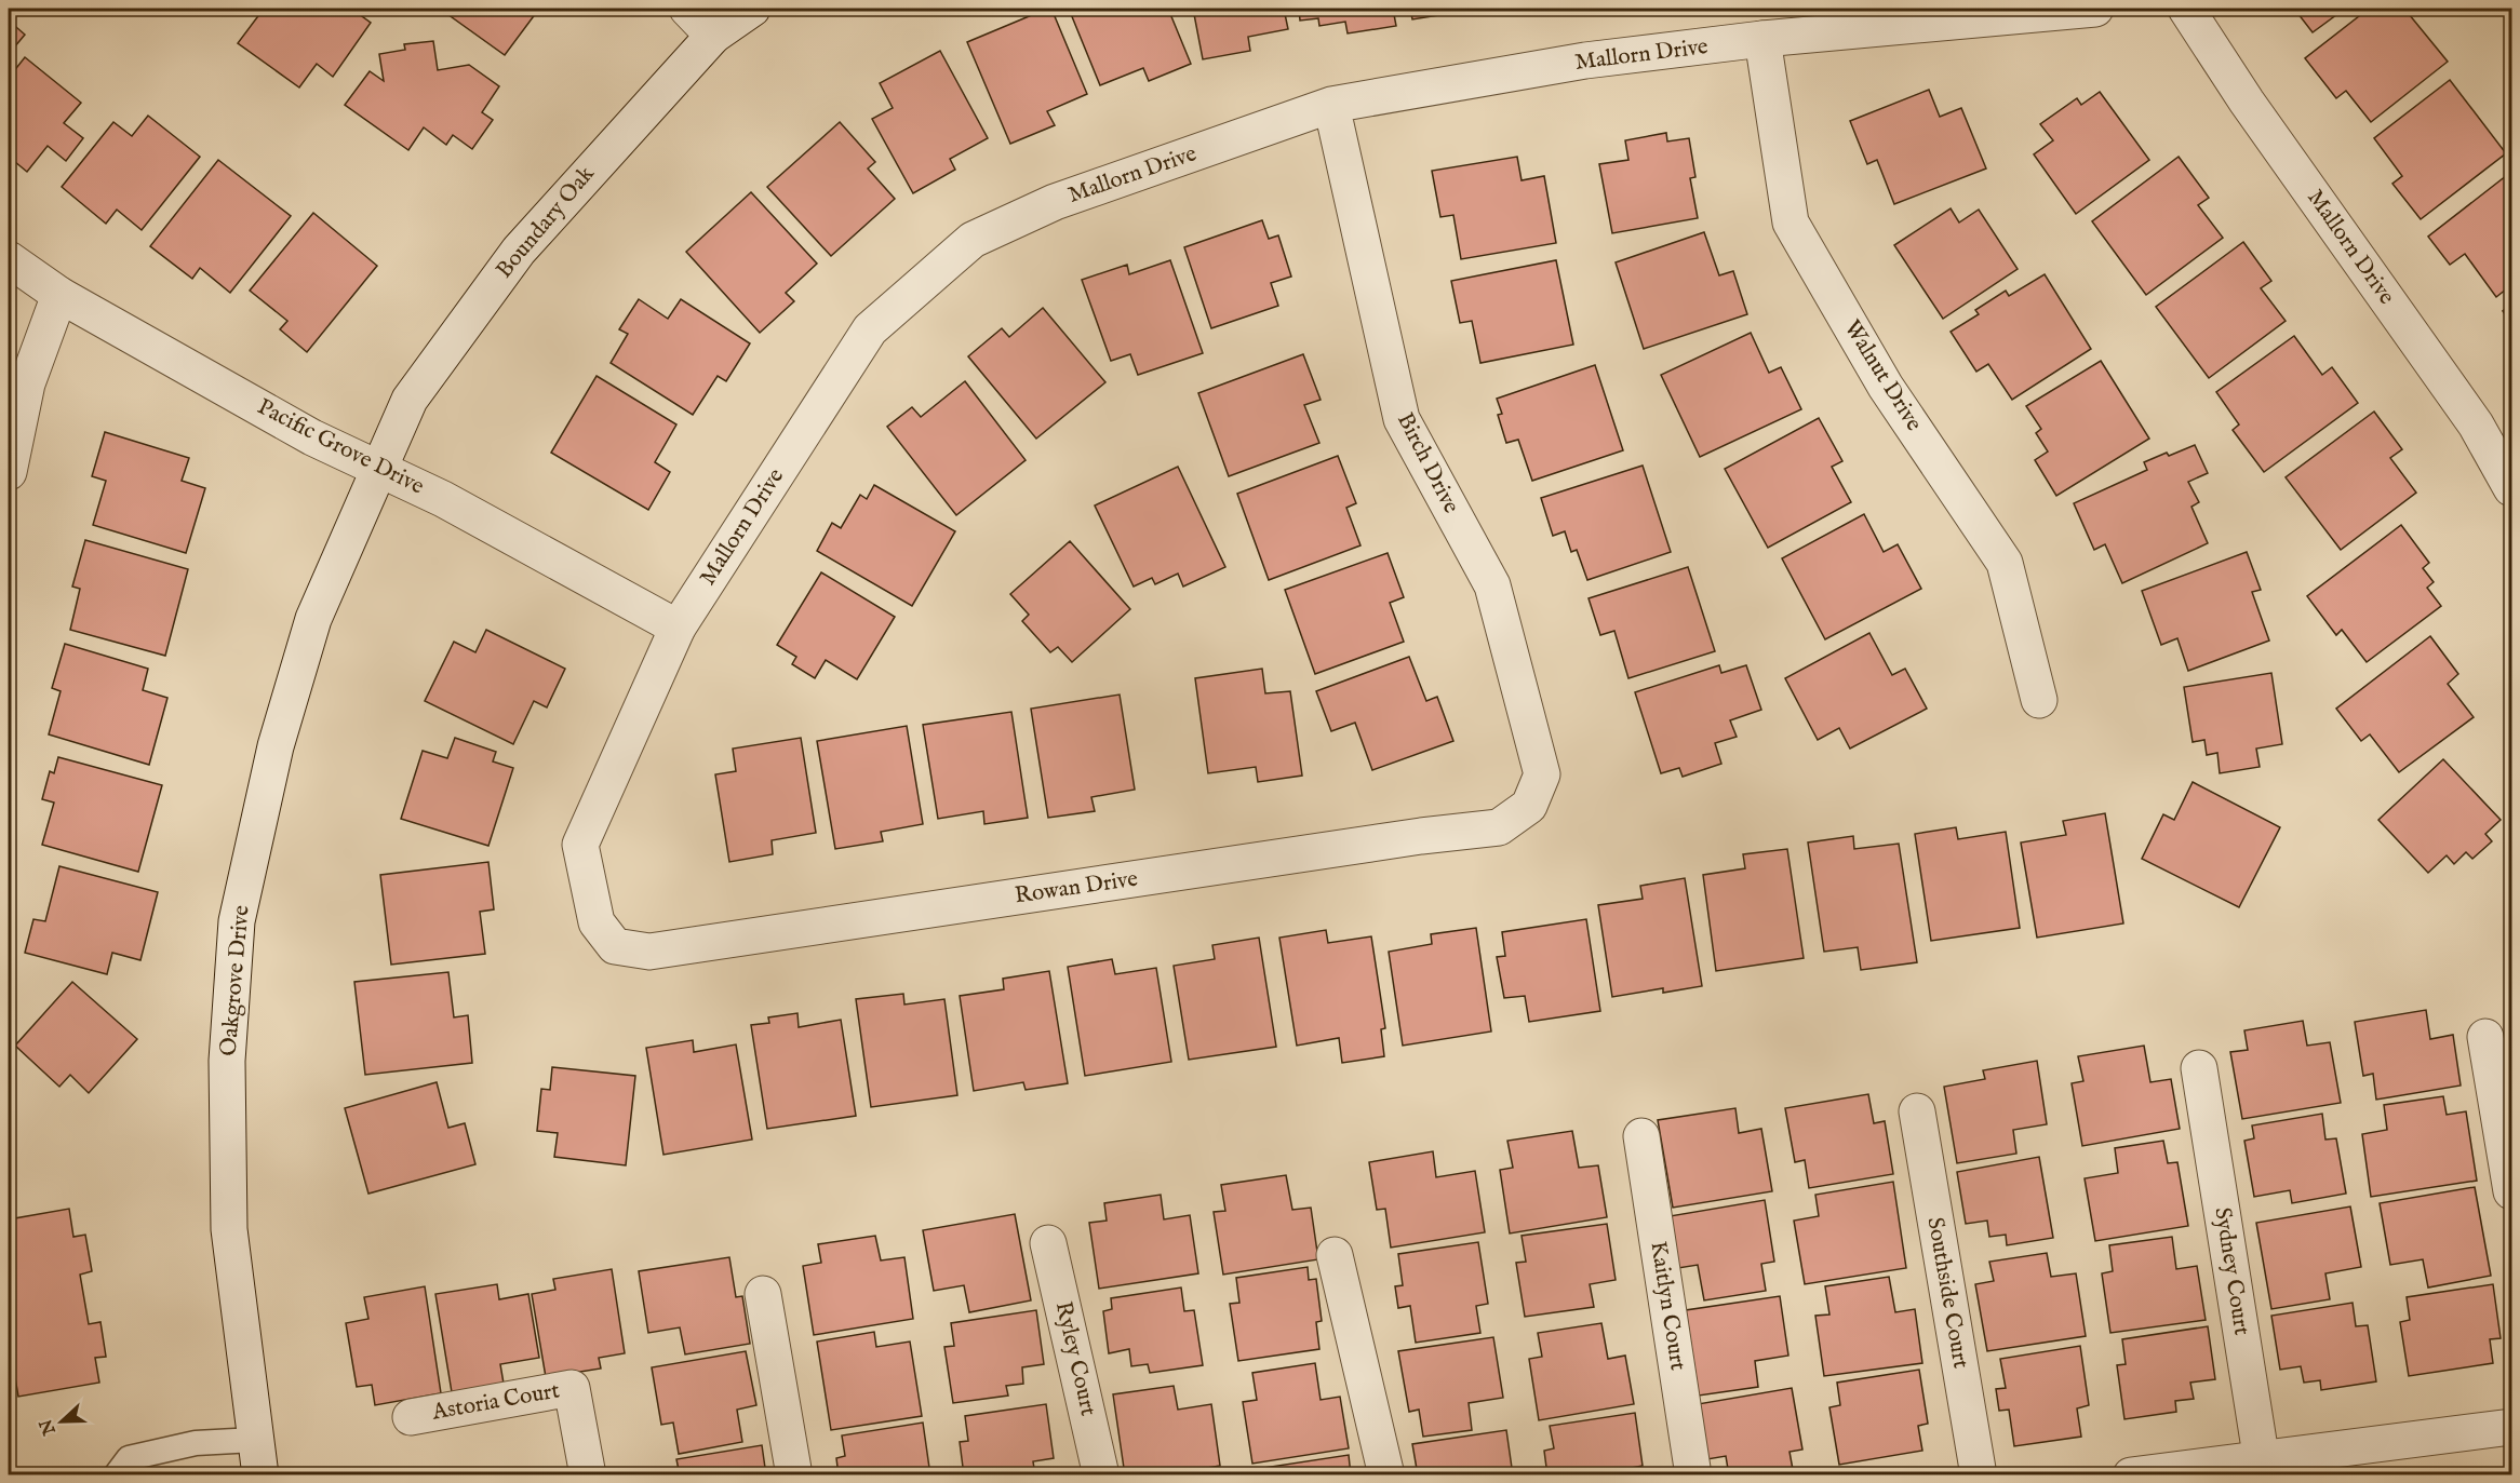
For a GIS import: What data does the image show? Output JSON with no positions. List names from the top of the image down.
{
  "streets": {
    "street": [
      "Mallorn Drive",
      "Boundary Oak",
      "Walnut Drive",
      "Pacific Grove Drive",
      "Birch Drive",
      "Rowan Drive",
      "Oakgrove Drive",
      "Sydney Court",
      "Southside Court",
      "Kaitlyn Court",
      "Ryley Court",
      "Astoria Court"
    ]
  },
  "crossings": [
    ["Mallorn Drive", "Walnut Drive"],
    ["Mallorn Drive", "Pacific Grove Drive"],
    ["Mallorn Drive", "Birch Drive"],
    ["Mallorn Drive", "Rowan Drive"],
    ["Boundary Oak", "Pacific Grove Drive"],
    ["Boundary Oak", "Oakgrove Drive"],
    ["Pacific Grove Drive", "Oakgrove Drive"],
    ["Birch Drive", "Rowan Drive"]
  ],
  "north": "left"
}
